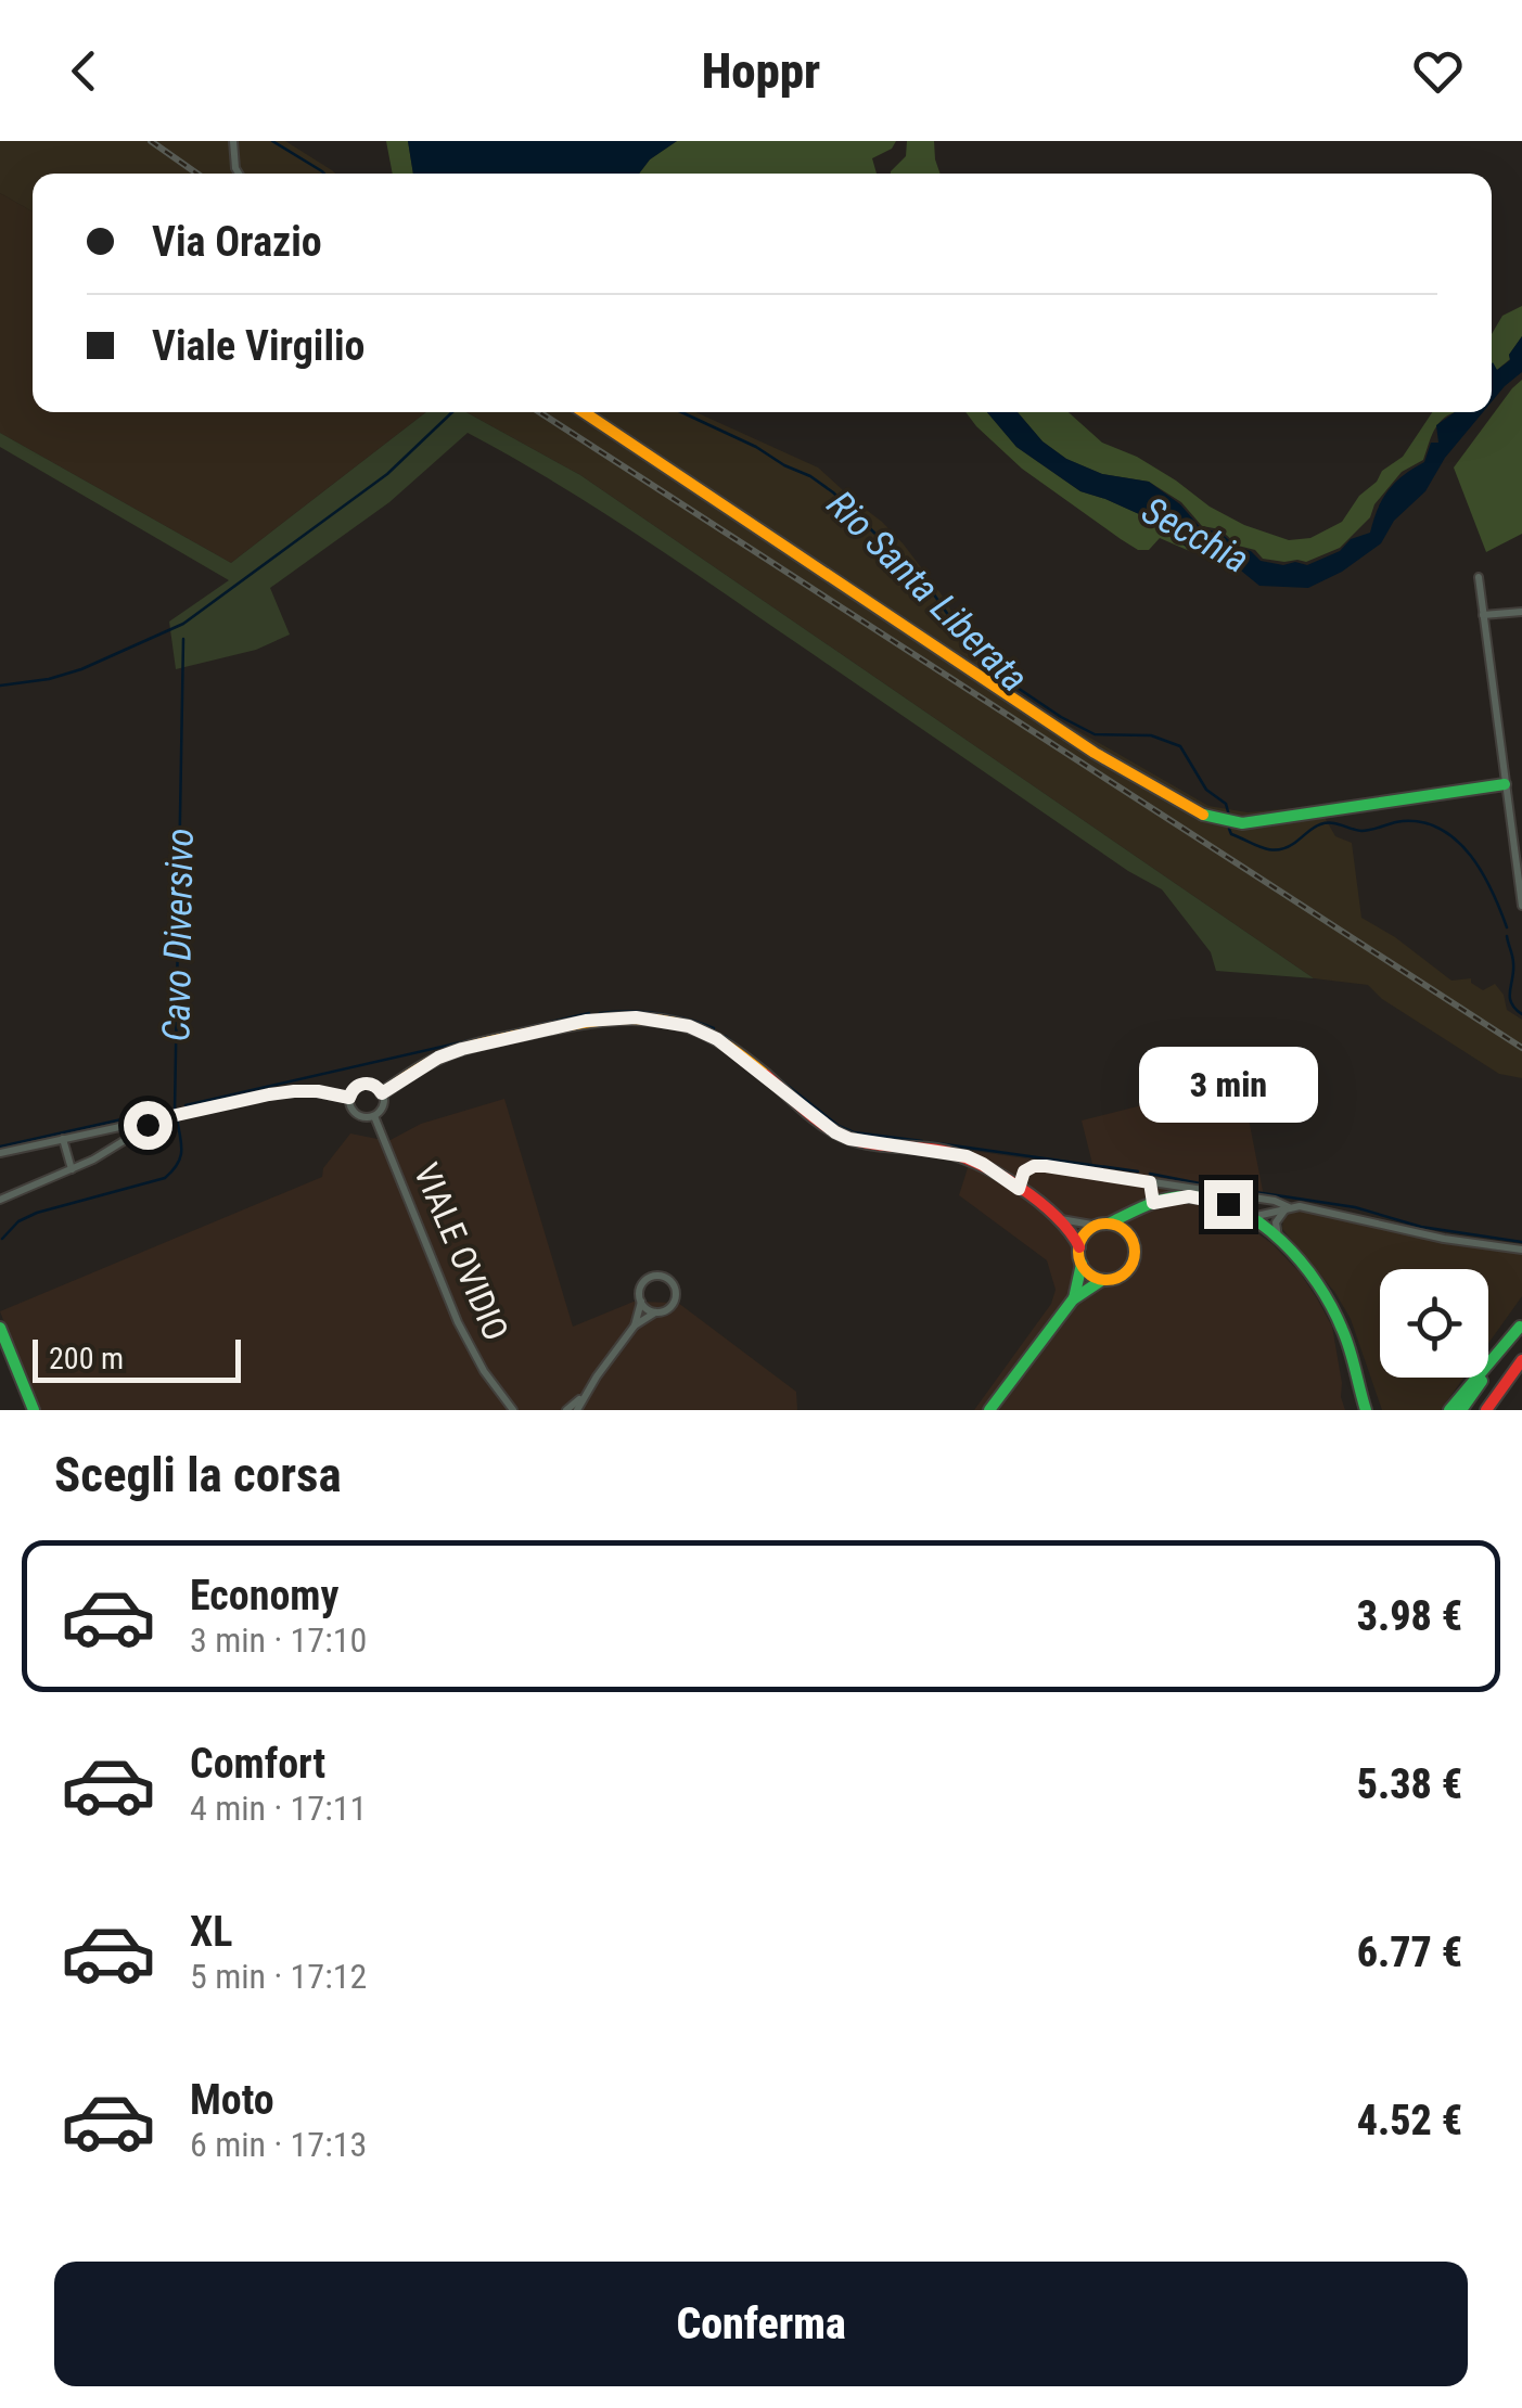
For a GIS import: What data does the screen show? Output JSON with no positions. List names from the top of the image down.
{
  "streets": {
    "street": ["VIALE OVIDIO"]
  },
  "water": ["Secchia", "Rio Santa Liberata", "Cavo Diversivo"],
  "scale_bar": "200 m",
  "page": {
    "header": "Hoppr",
    "banner": ["Via Orazio", "Viale Virgilio"],
    "bubble": "3 min",
    "scale": "200 m",
    "heading": "Scegli la corsa",
    "list": [
      {
        "name": "Economy",
        "note": "3 min · 17:10",
        "value": "3.98 €"
      },
      {
        "name": "Comfort",
        "note": "4 min · 17:11",
        "value": "5.38 €"
      },
      {
        "name": "XL",
        "note": "5 min · 17:12",
        "value": "6.77 €"
      },
      {
        "name": "Moto",
        "note": "6 min · 17:13",
        "value": "4.52 €"
      }
    ],
    "buttons": "Conferma"
  }
}
